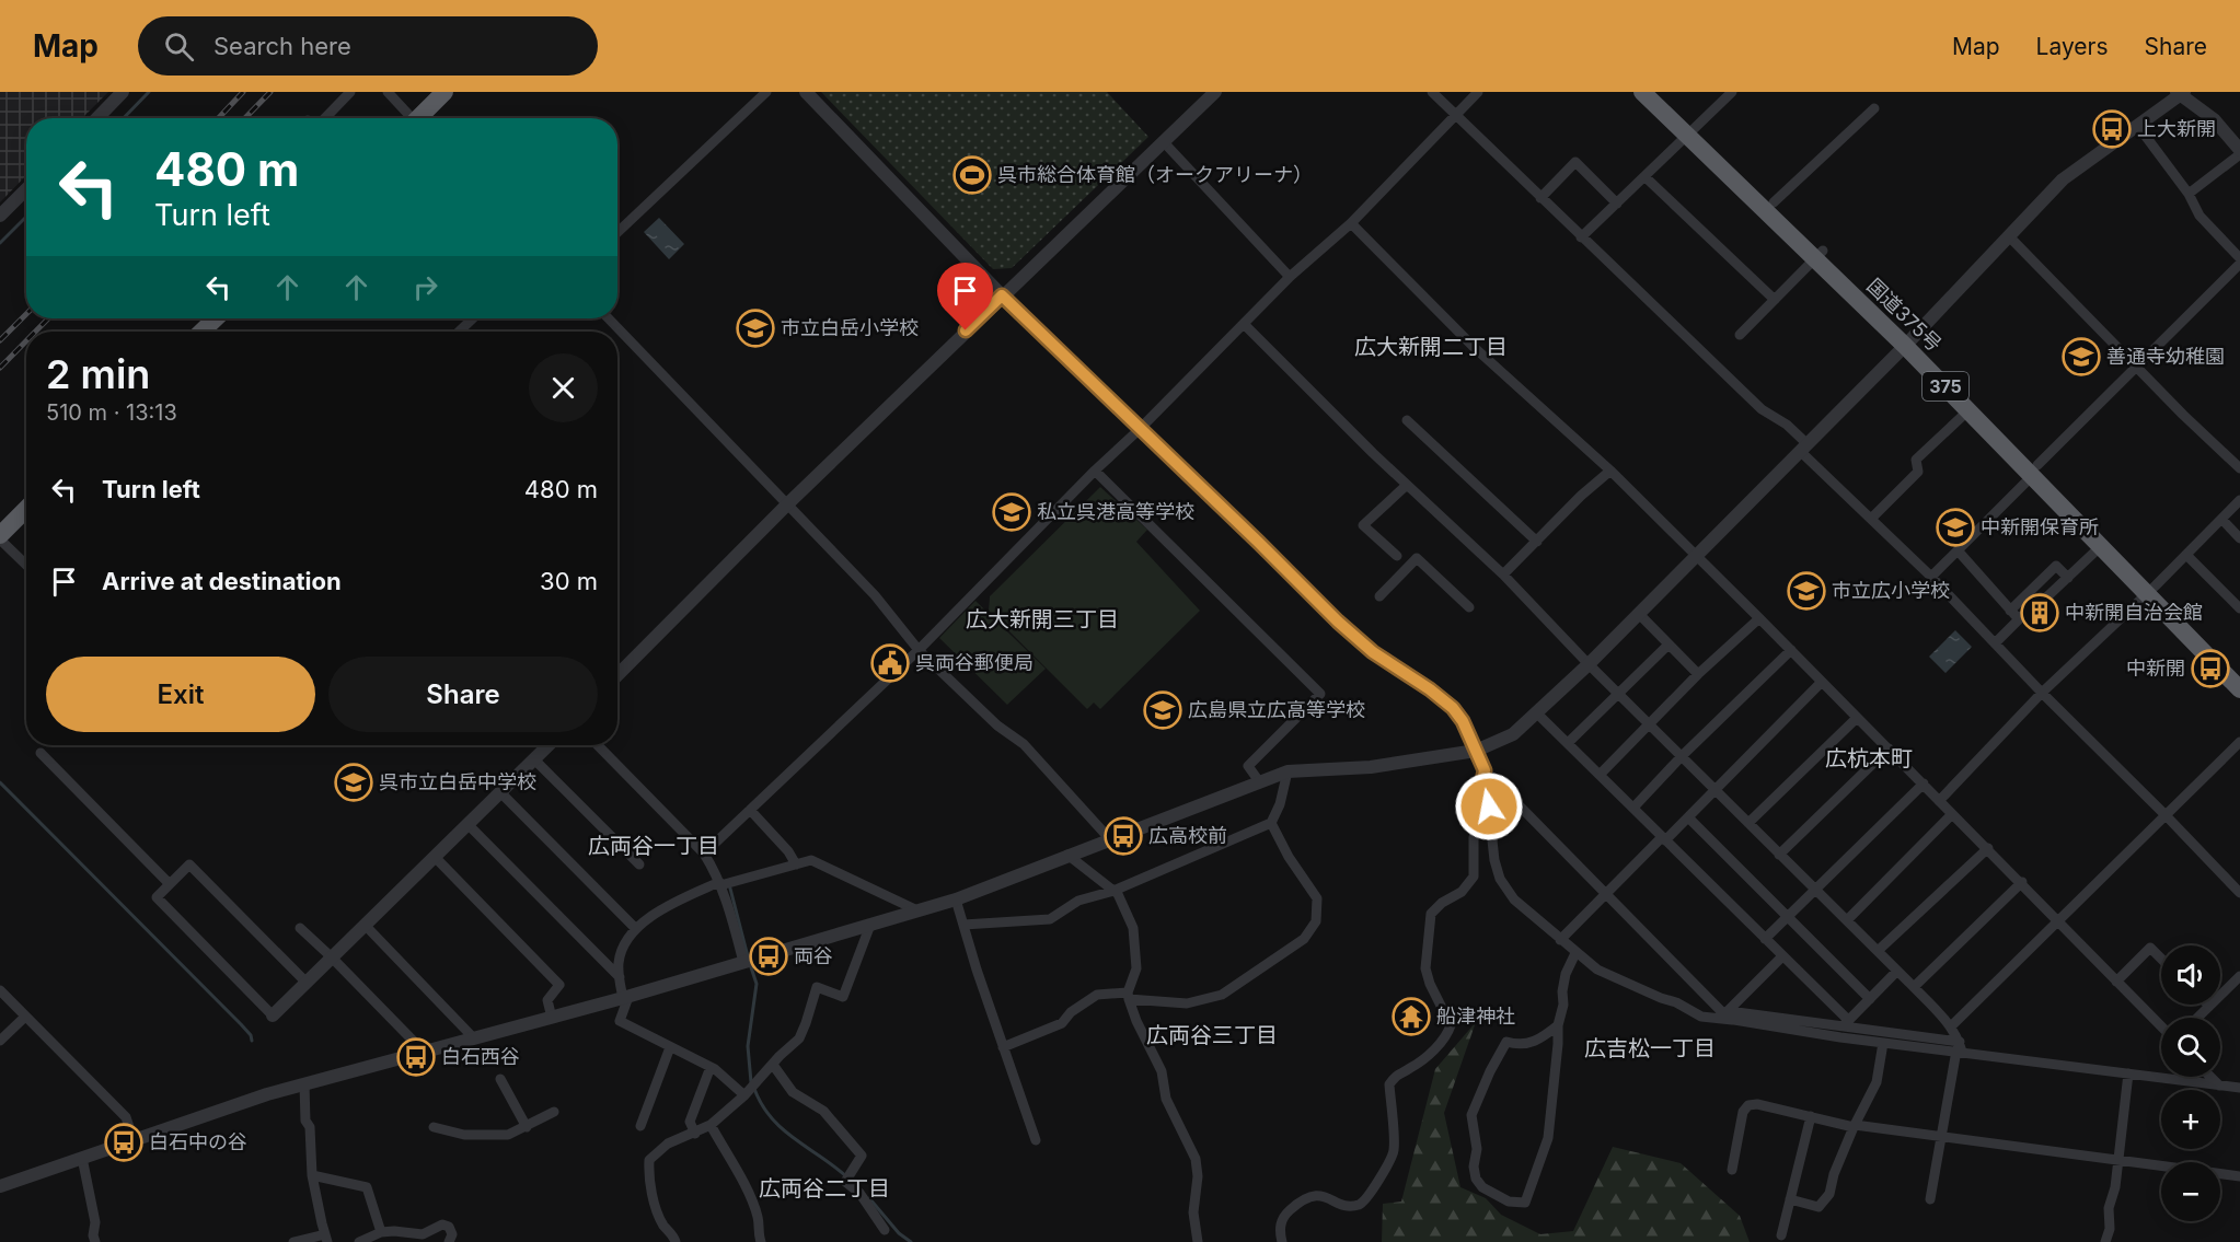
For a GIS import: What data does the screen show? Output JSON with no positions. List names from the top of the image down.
{
  "streets": {
    "highway": ["国道375号", "375"]
  },
  "districts": [
    "広大新開二丁目",
    "広大新開三丁目",
    "広杭本町",
    "広両谷一丁目",
    "広両谷三丁目",
    "広吉松一丁目",
    "広両谷二丁目"
  ],
  "places": {
    "bus stop": [
      "上大新開",
      "中新開",
      "広高校前",
      "両谷",
      "白石西谷",
      "白石中の谷"
    ],
    "sports": ["呉市総合体育館（オークアリーナ）"],
    "school or university": [
      "市立白岳小学校",
      "善通寺幼稚園",
      "私立呉港高等学校",
      "中新開保育所",
      "市立広小学校",
      "広島県立広高等学校",
      "呉市立白岳中学校"
    ],
    "building": ["中新開自治会館"],
    "public building": ["呉両谷郵便局"],
    "temple": ["船津神社"]
  },
  "page": {
    "header": "Map",
    "search": "Search here",
    "nav": ["Map", "Layers", "Share"],
    "turn": ["480 m", "Turn left"],
    "heading": ["2 min", "510 m · 13:13"],
    "list": [
      {
        "name": "Turn left",
        "value": "480 m"
      },
      {
        "name": "Arrive at destination",
        "value": "30 m"
      }
    ],
    "buttons": ["Exit", "Share"],
    "map_buttons": ["+", "−"]
  }
}
